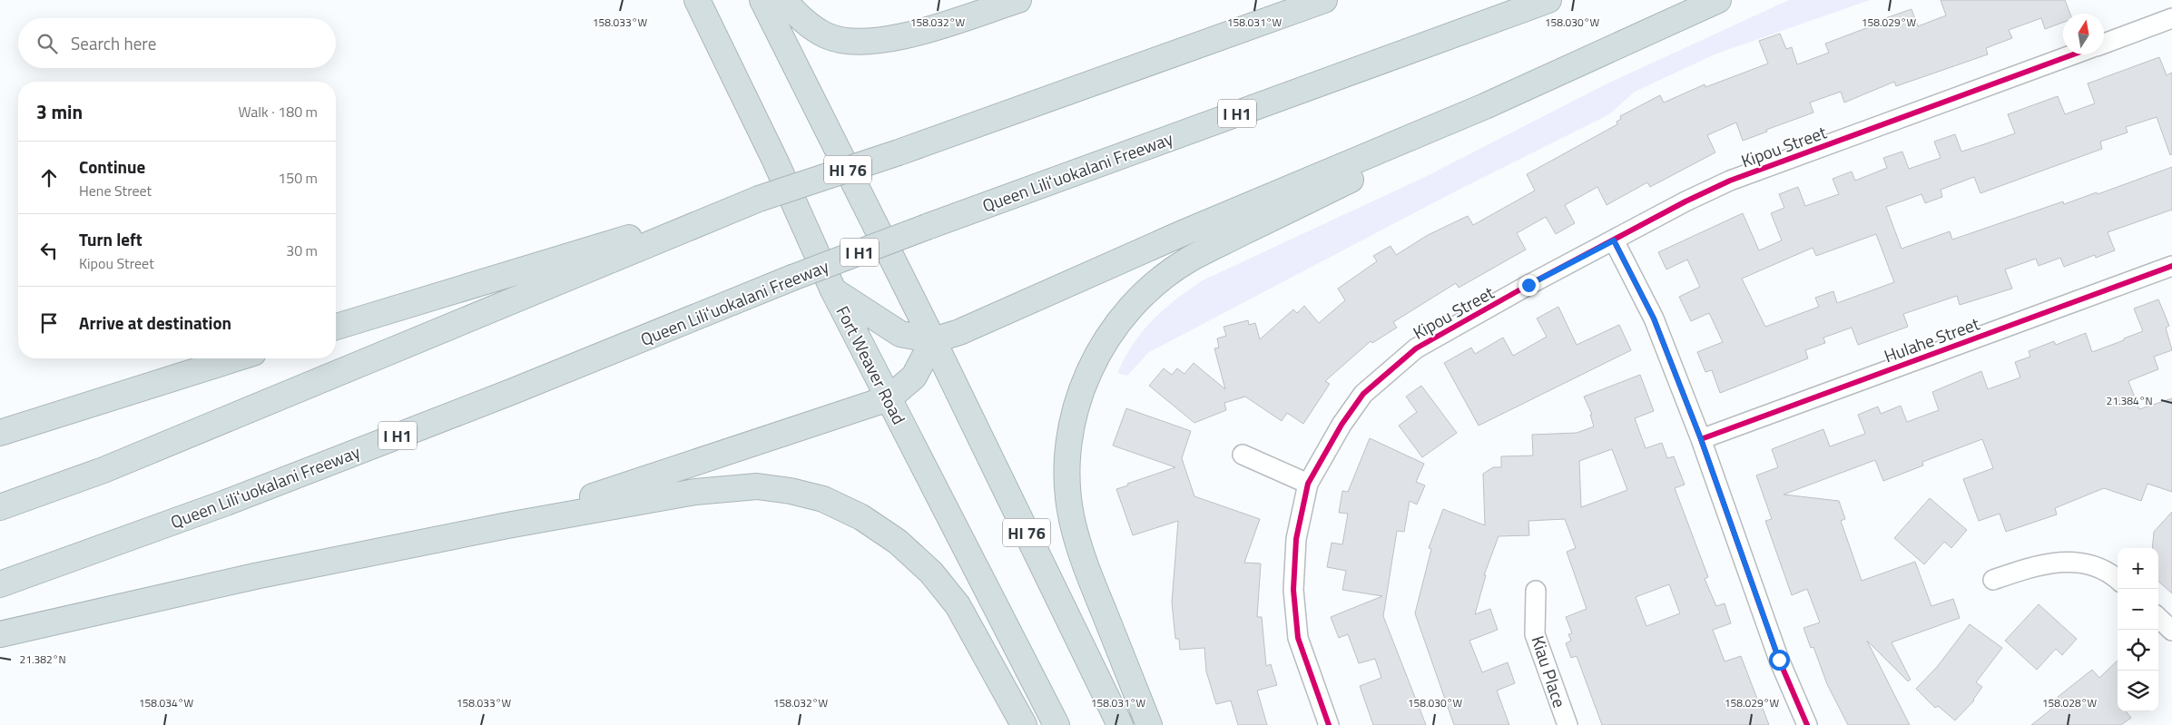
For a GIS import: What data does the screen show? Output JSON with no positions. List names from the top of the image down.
{
  "streets": {
    "highway": [
      "I H1",
      "HI 76",
      "Queen Liliʻuokalani Freeway",
      "Fort Weaver Road"
    ],
    "street": ["Kipou Street", "Hulahe Street", "Kiau Place"]
  },
  "north": "top",
  "page": {
    "search": "Search here",
    "heading": ["3 min", "Walk · 180 m"],
    "list": [
      ["Continue", "Hene Street", "150 m"],
      ["Turn left", "Kipou Street", "30 m"],
      "Arrive at destination"
    ],
    "map_buttons": ["+", "−"]
  },
  "coordinates": [
    "158.033°W",
    "158.032°W",
    "158.031°W",
    "158.030°W",
    "158.029°W",
    "21.384°N",
    "21.382°N",
    "158.034°W",
    "158.028°W"
  ]
}
